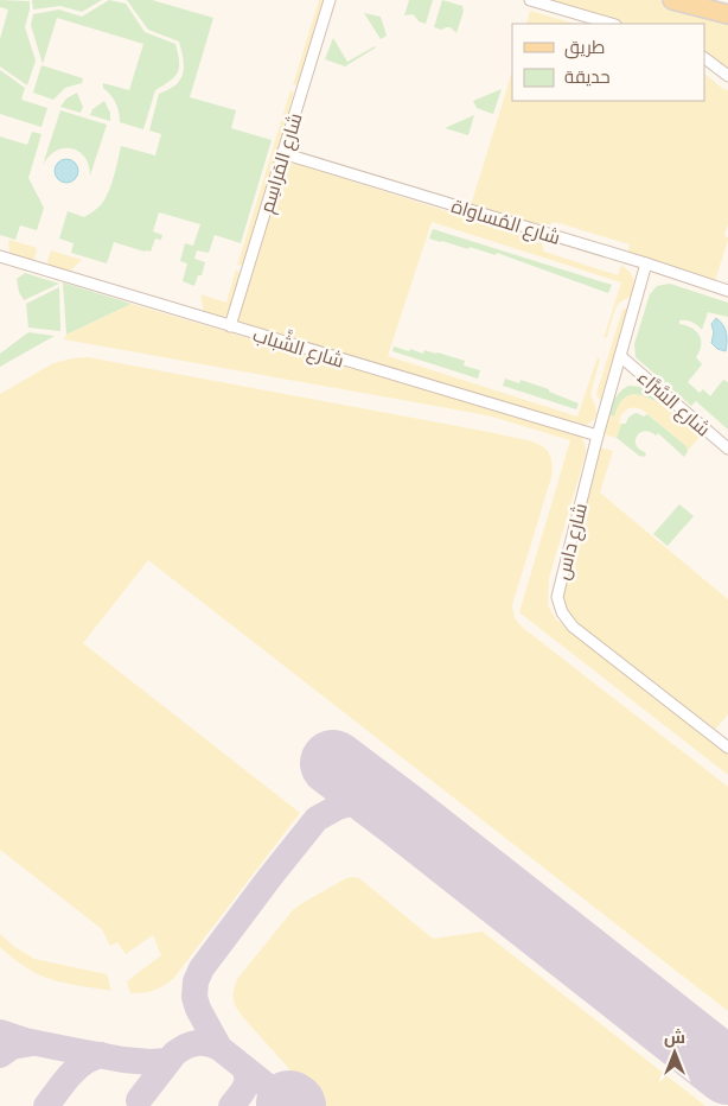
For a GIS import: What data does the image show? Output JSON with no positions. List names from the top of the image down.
{
  "streets": {
    "street": [
      "شارع المَراسِم",
      "شارع المُساواة",
      "شارع الشَّباب",
      "شارع السَّرَّاء",
      "شارع داس"
    ]
  },
  "crossings": [
    ["شارع المَراسِم", "شارع المُساواة"],
    ["شارع المَراسِم", "شارع الشَّباب"],
    ["شارع المُساواة", "شارع داس"],
    ["شارع الشَّباب", "شارع داس"],
    ["شارع السَّرَّاء", "شارع داس"]
  ],
  "legend": ["طريق", "حديقة"],
  "north": "top"
}
